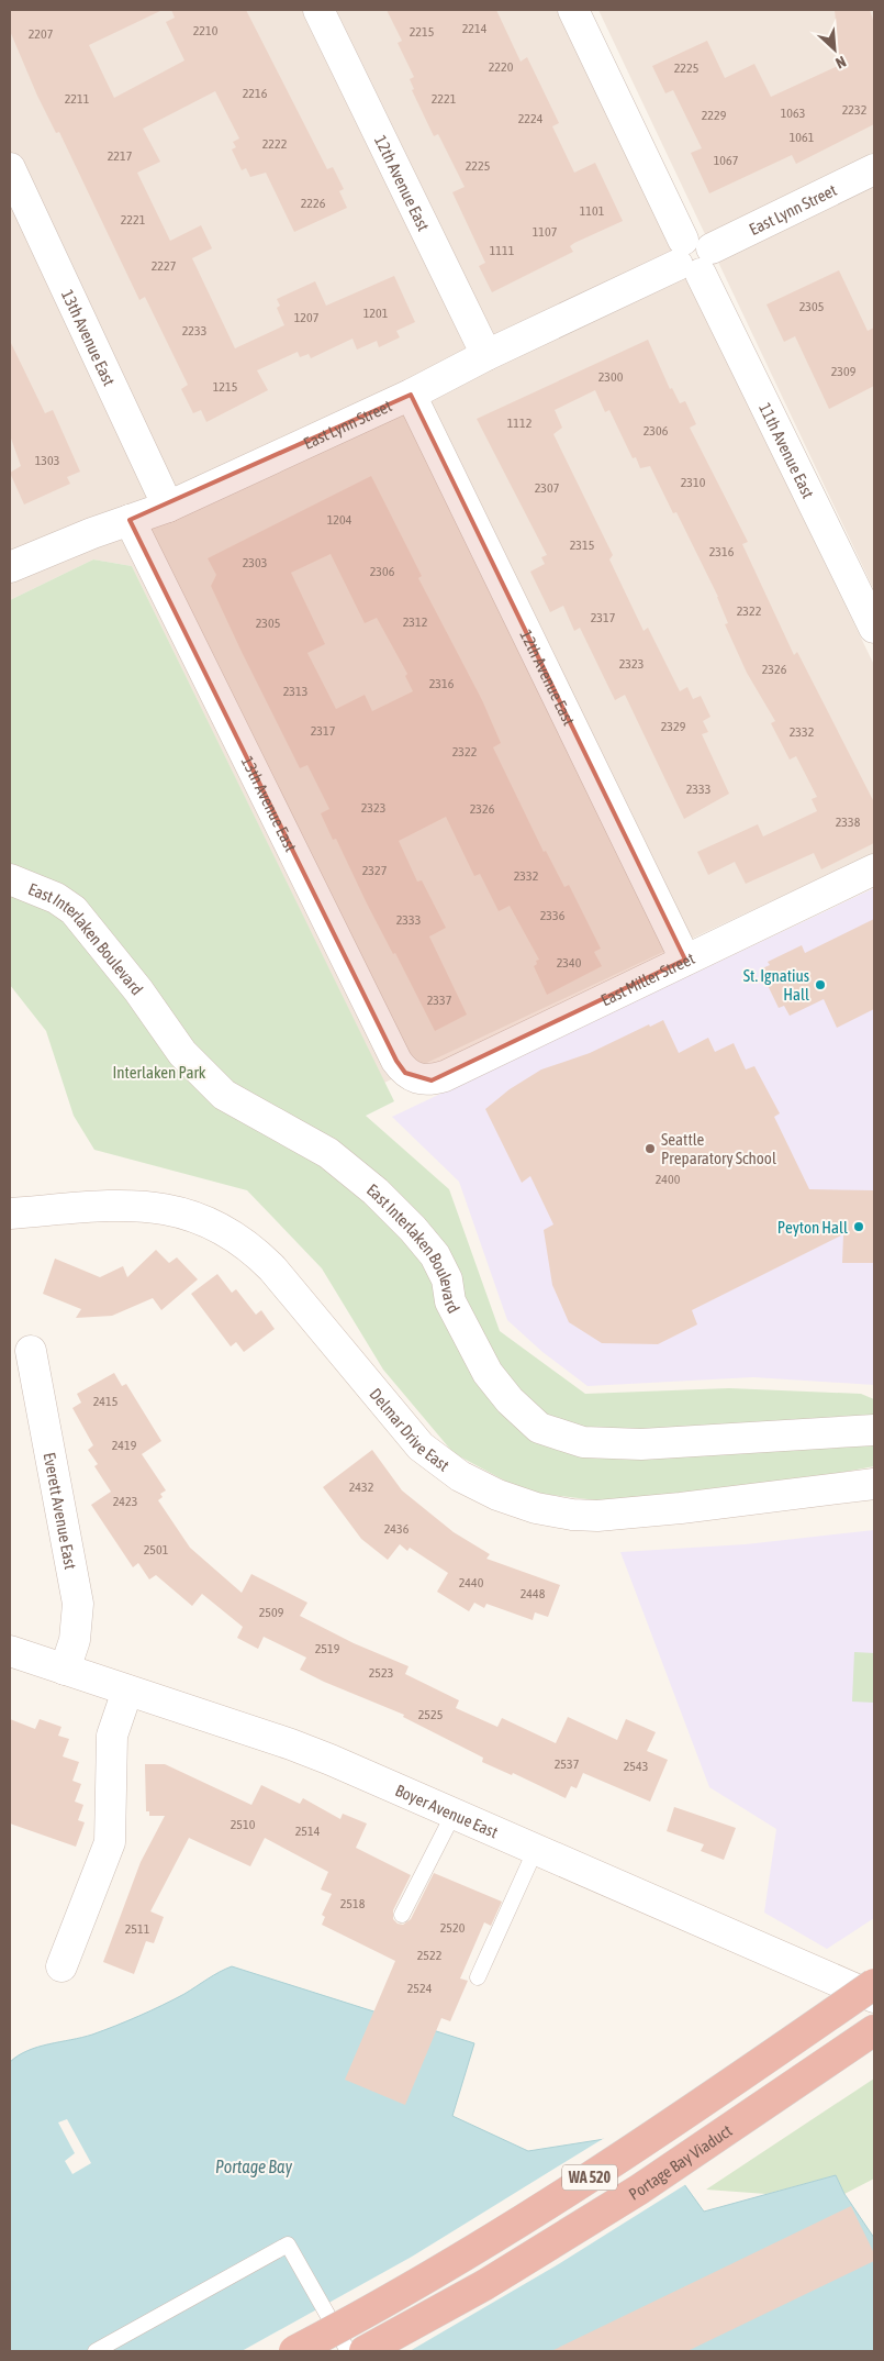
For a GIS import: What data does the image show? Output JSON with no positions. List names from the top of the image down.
{
  "streets": {
    "highway": ["Portage Bay Viaduct", "WA 520"],
    "street": [
      "12th Avenue East",
      "East Lynn Street",
      "13th Avenue East",
      "11th Avenue East",
      "East Interlaken Boulevard",
      "East Miller Street",
      "Delmar Drive East",
      "Everett Avenue East",
      "Boyer Avenue East"
    ]
  },
  "crossings": [
    ["12th Avenue East", "East Lynn Street"],
    ["12th Avenue East", "East Miller Street"],
    ["East Lynn Street", "13th Avenue East"],
    ["East Lynn Street", "11th Avenue East"],
    ["13th Avenue East", "East Miller Street"],
    ["Everett Avenue East", "Boyer Avenue East"]
  ],
  "water": ["Portage Bay"],
  "parks": ["Interlaken Park"],
  "places": ["St. Ignatius Hall", "Seattle Preparatory School", "Peyton Hall"],
  "house_numbers": [
    "2214",
    "2210",
    "2215",
    "2207",
    "2220",
    "2225",
    "2216",
    "2211",
    "2221",
    "2232",
    "1063",
    "2229",
    "2224",
    "1061",
    "2222",
    "2217",
    "1067",
    "2225",
    "2226",
    "1101",
    "2221",
    "1107",
    "1111",
    "2227",
    "2305",
    "1201",
    "1207",
    "2233",
    "2309",
    "2300",
    "1215",
    "1112",
    "2306",
    "1303",
    "2310",
    "2307",
    "1204",
    "2315",
    "2316",
    "2303",
    "2306",
    "2322",
    "2317",
    "2312",
    "2305",
    "2323",
    "2326",
    "2316",
    "2313",
    "2329",
    "2317",
    "2332",
    "2322",
    "2333",
    "2323",
    "2326",
    "2338",
    "2327",
    "2332",
    "2336",
    "2333",
    "2340",
    "2337",
    "2400",
    "2415",
    "2419",
    "2432",
    "2423",
    "2436",
    "2501",
    "2440",
    "2448",
    "2509",
    "2519",
    "2523",
    "2525",
    "2537",
    "2543",
    "2510",
    "2514",
    "2518",
    "2520",
    "2511",
    "2522",
    "2524"
  ],
  "north": "bottom right"
}
